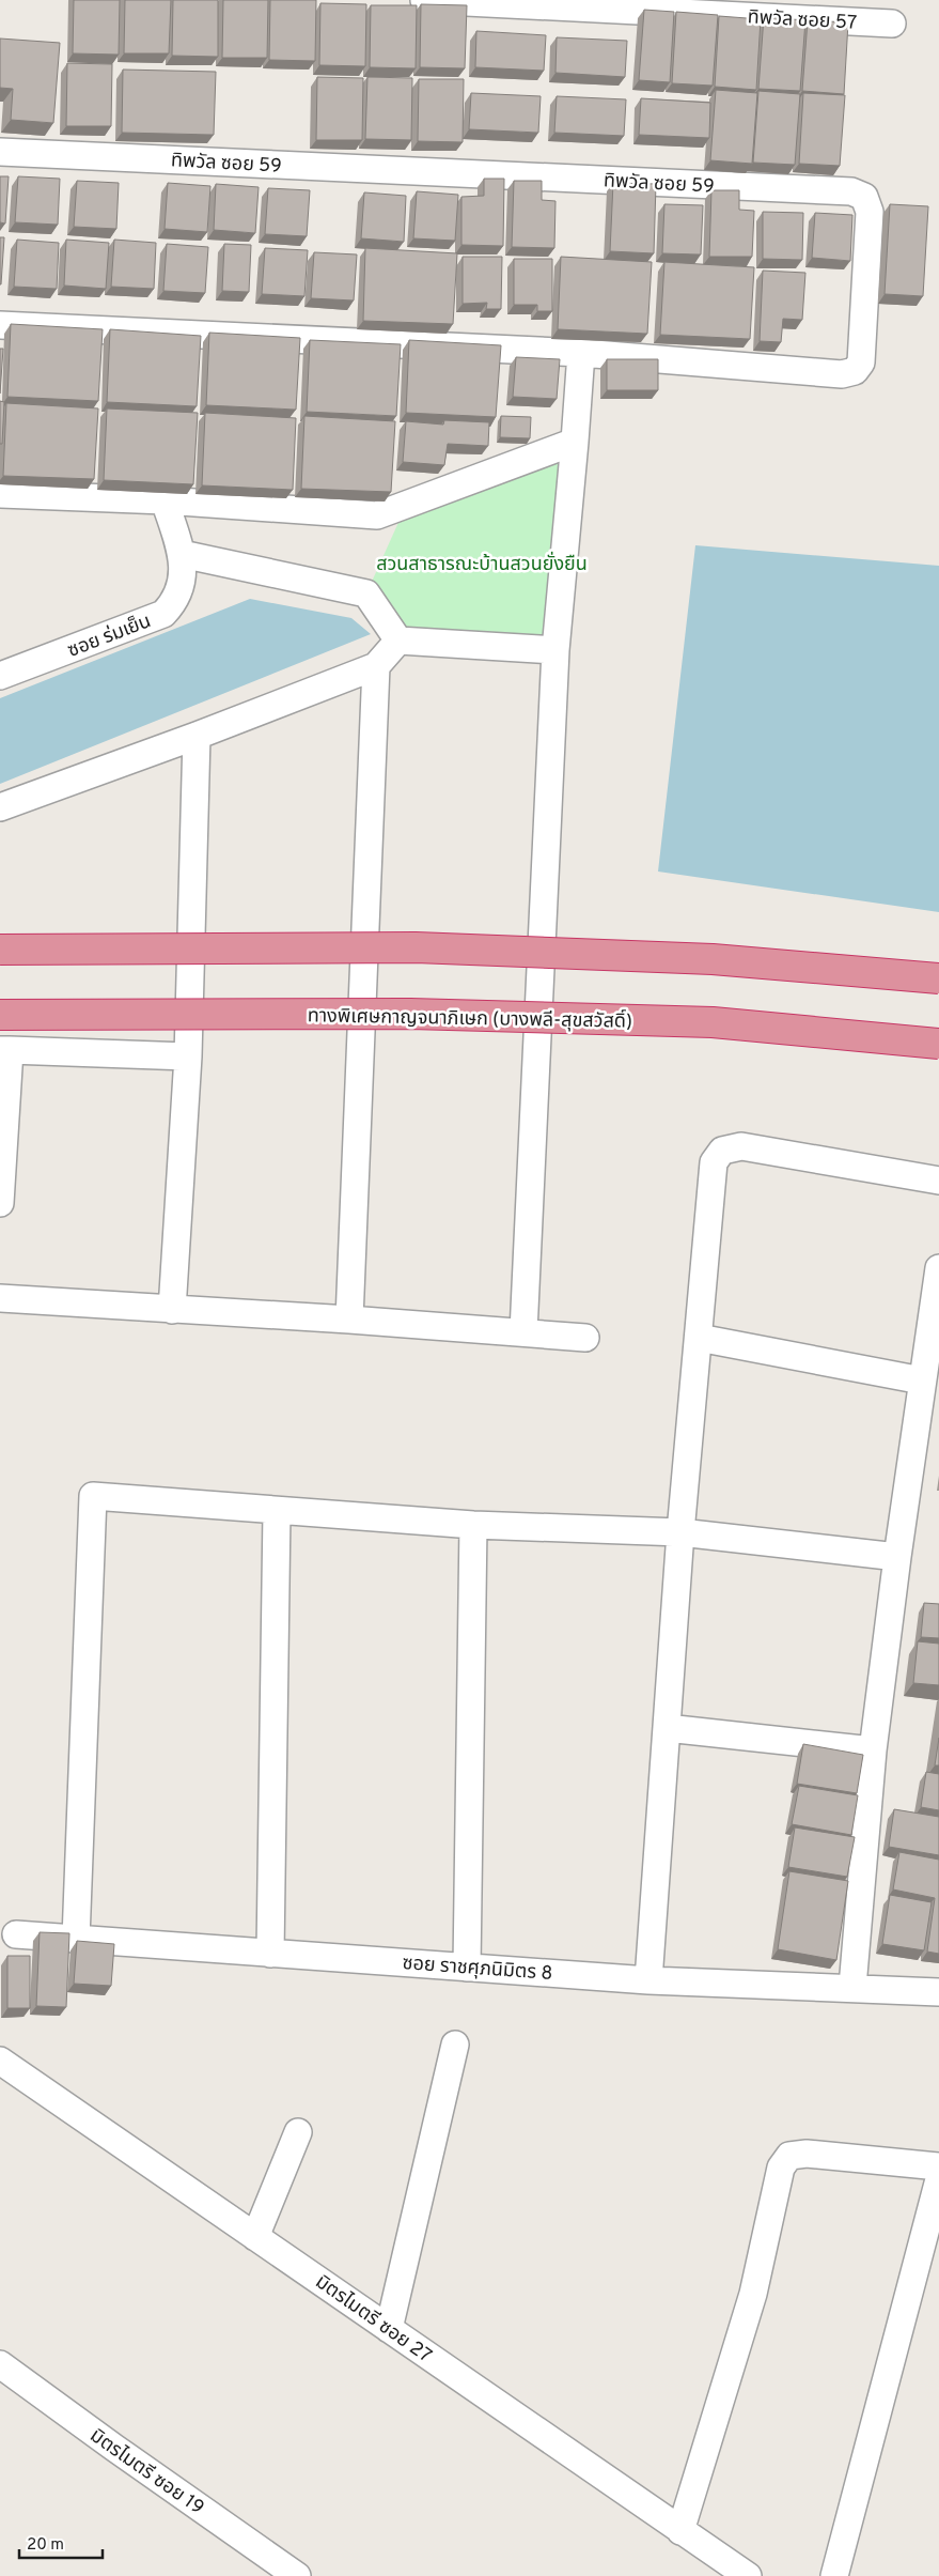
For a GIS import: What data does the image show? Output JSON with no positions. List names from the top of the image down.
{
  "streets": {
    "highway": ["ทางพิเศษกาญจนาภิเษก (บางพลี-สุขสวัสดิ์)"],
    "street": [
      "ทิพวัล ซอย 57",
      "ทิพวัล ซอย 59",
      "ซอย ร่มเย็น",
      "ซอย ราชศุภนิมิตร 8",
      "มิตรไมตรี ซอย 27",
      "มิตรไมตรี ซอย 19"
    ]
  },
  "parks": ["สวนสาธารณะบ้านสวนยั่งยืน"],
  "scale_bar": "20 m"
}
